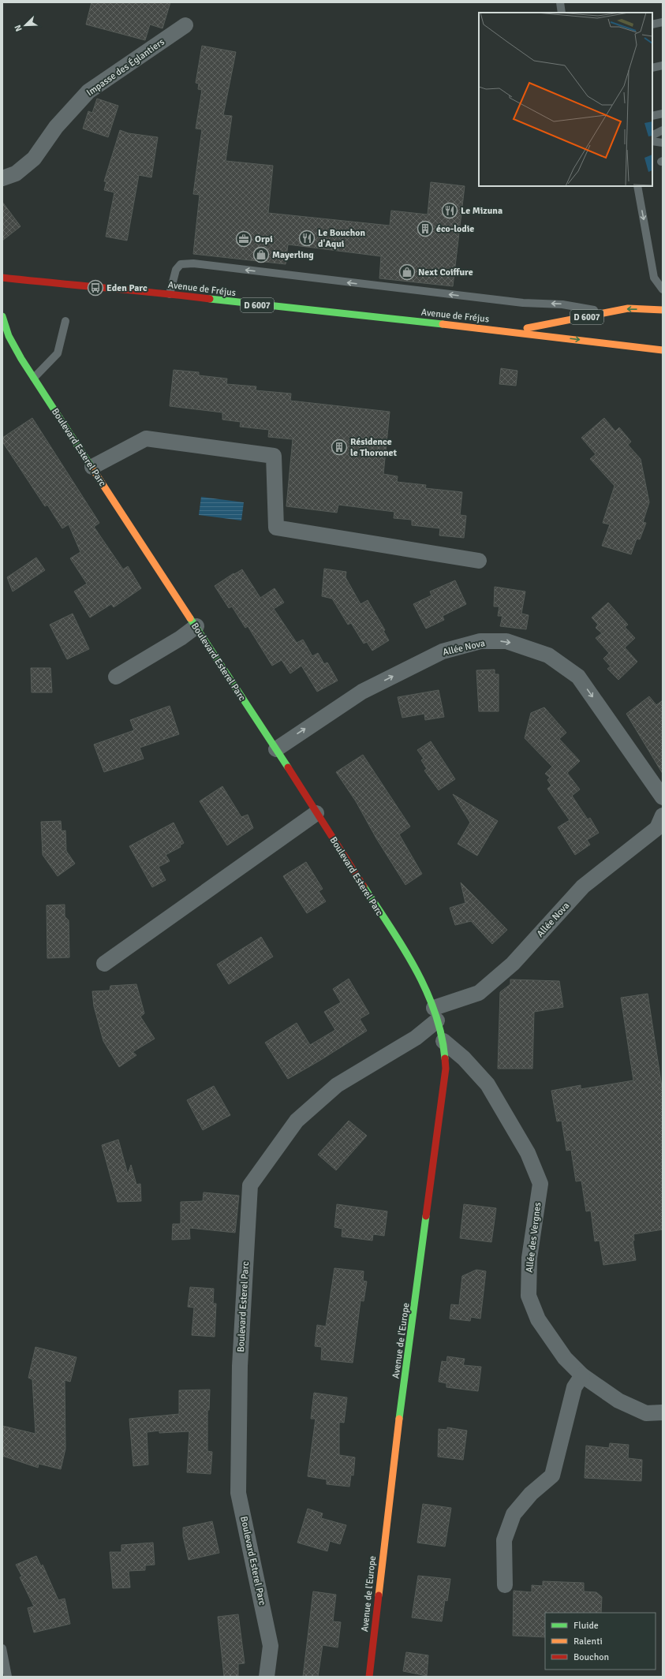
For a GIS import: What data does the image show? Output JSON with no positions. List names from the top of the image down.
{
  "streets": {
    "street": [
      "Impasse des Églantiers",
      "Avenue de Fréjus",
      "D 6007",
      "Boulevard Esterel Parc",
      "Allée Nova",
      "Allée des Vergnes",
      "Avenue de l'Europe"
    ]
  },
  "crossings": [
    ["Boulevard Esterel Parc", "Allée Nova"],
    ["Boulevard Esterel Parc", "Avenue de l'Europe"],
    ["Allée Nova", "Avenue de l'Europe"],
    ["Allée des Vergnes", "Avenue de l'Europe"]
  ],
  "places": {
    "restaurant": ["Le Mizuna", "Le Bouchon d'Aqui"],
    "building": ["éco-lodie", "Résidence le Thoronet"],
    "office": ["Orpi"],
    "shop": ["Mayerling", "Next Coiffure"],
    "bus stop": ["Eden Parc"]
  },
  "legend": ["Fluide", "Ralenti", "Bouchon"],
  "north": "bottom left"
}
